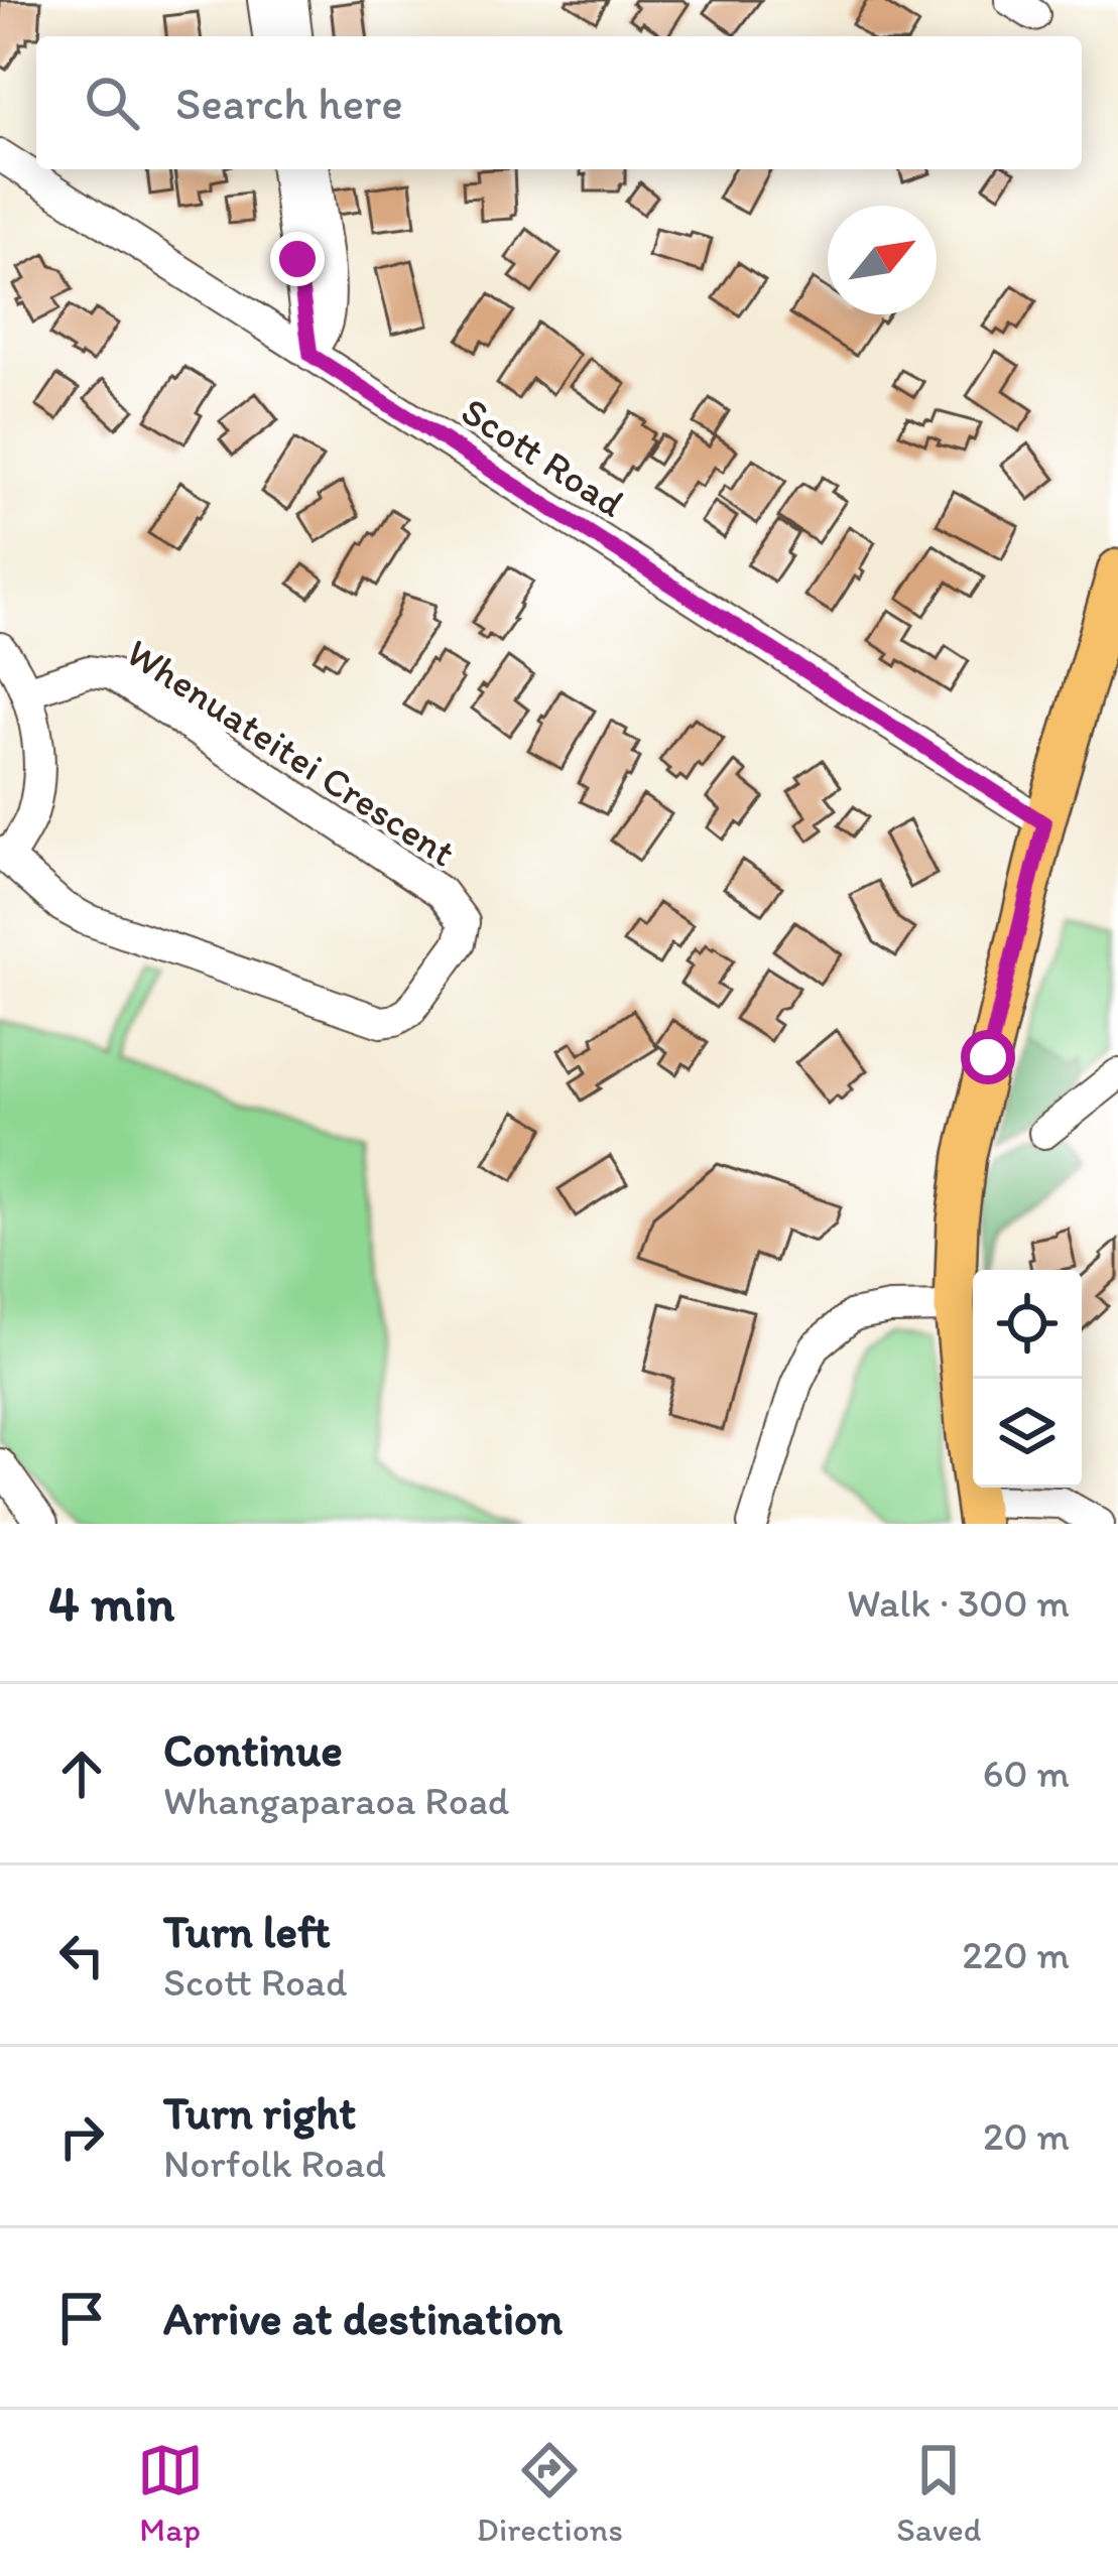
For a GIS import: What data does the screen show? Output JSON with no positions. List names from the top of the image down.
{
  "streets": {
    "street": ["Scott Road", "Whenuateitei Crescent"]
  },
  "north": "top right",
  "page": {
    "search": "Search here",
    "heading": ["4 min", "Walk · 300 m"],
    "list": [
      ["Continue", "Whangaparaoa Road", "60 m"],
      ["Turn left", "Scott Road", "220 m"],
      ["Turn right", "Norfolk Road", "20 m"],
      "Arrive at destination"
    ],
    "nav": ["Map", "Directions", "Saved"]
  }
}
